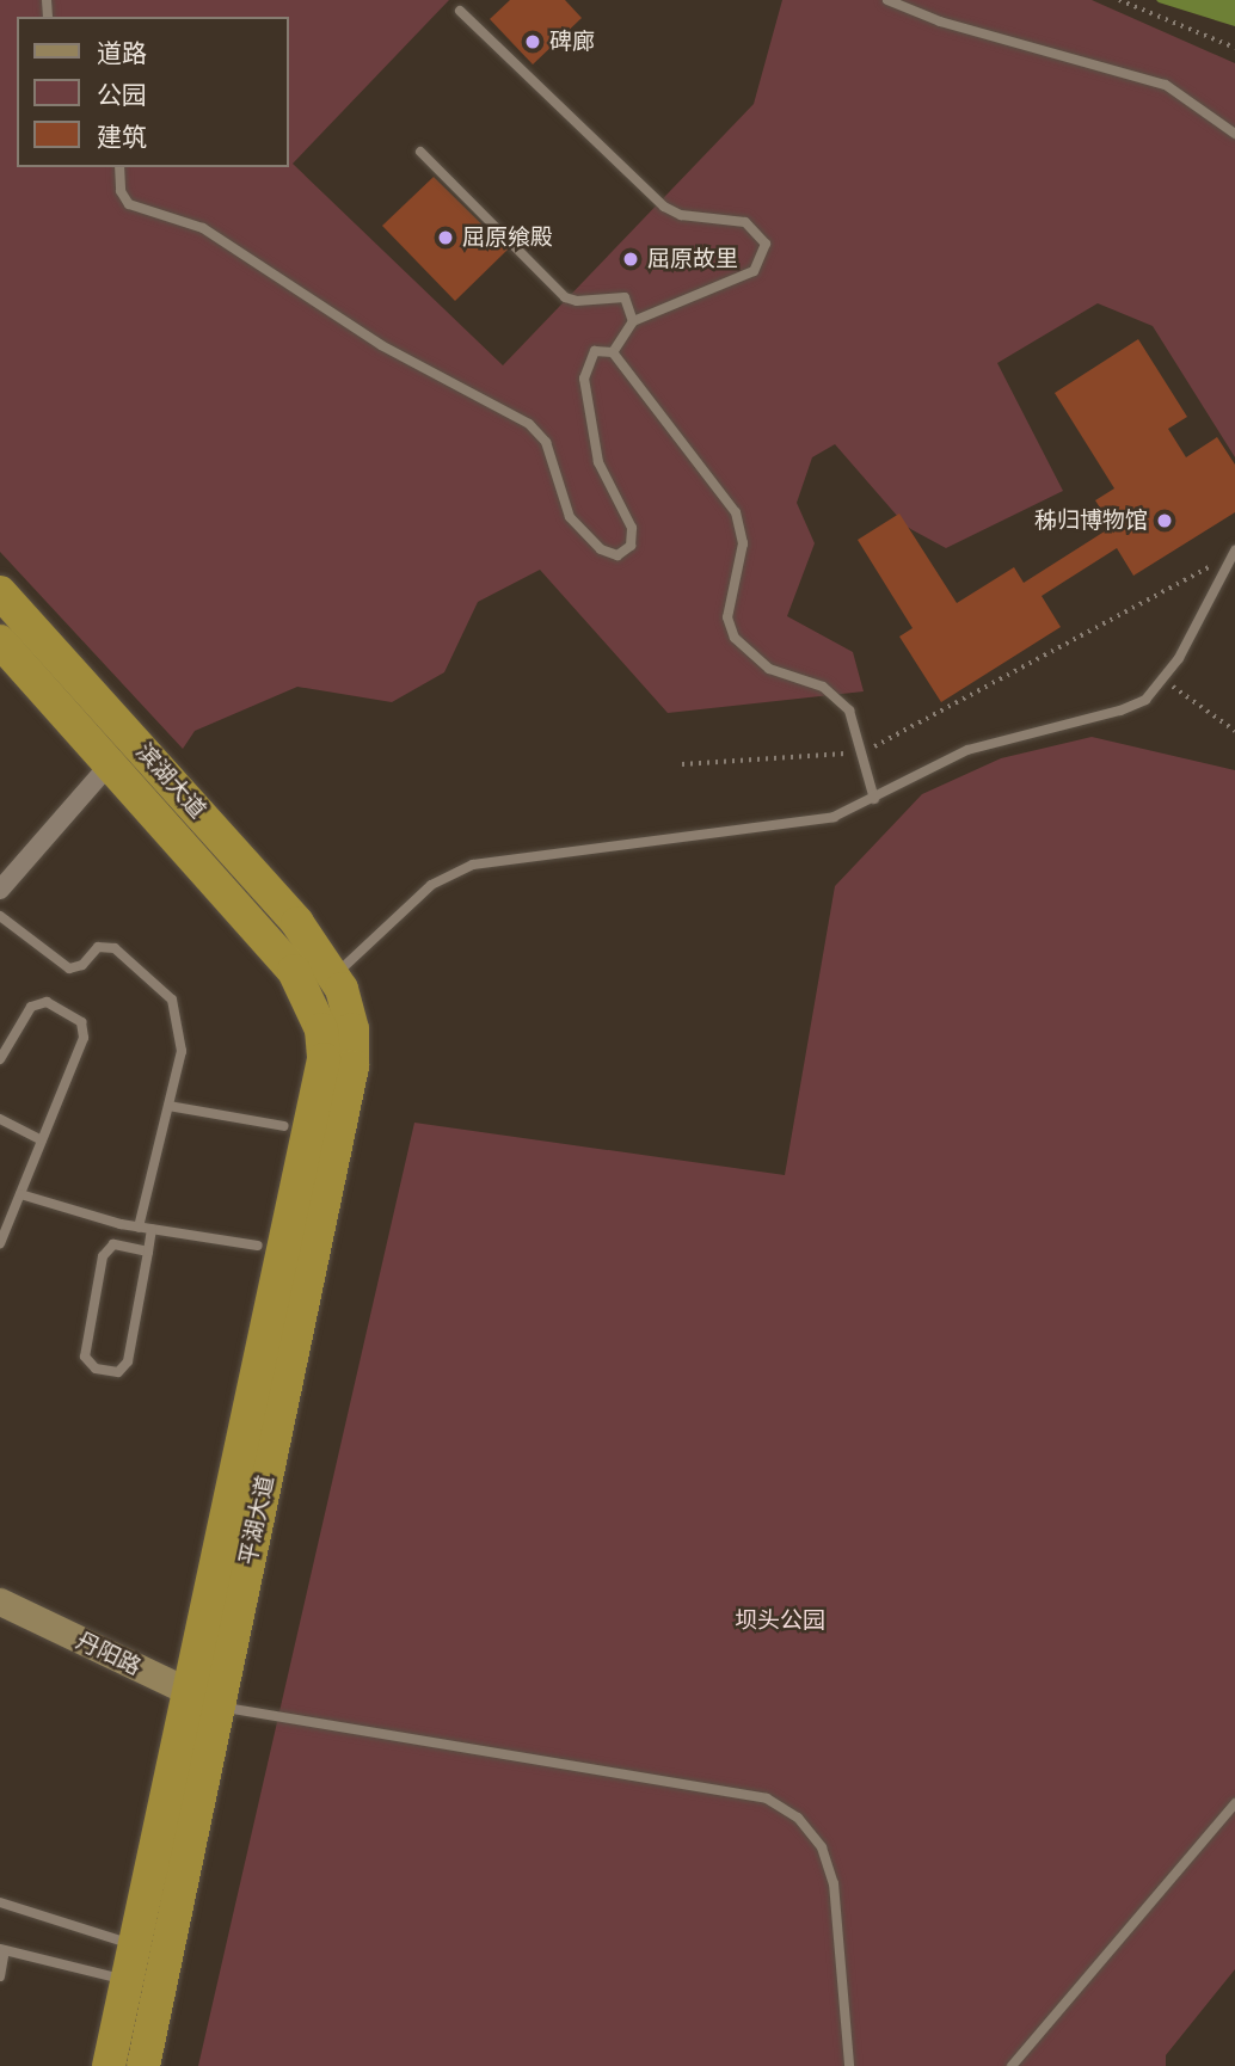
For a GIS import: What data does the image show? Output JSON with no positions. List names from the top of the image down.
{
  "streets": {
    "highway": ["滨湖大道", "平湖大道"],
    "main road": ["丹阳路"]
  },
  "crossings": [
    ["滨湖大道", "平湖大道"],
    ["平湖大道", "丹阳路"]
  ],
  "parks": ["坝头公园"],
  "places": [
    "碑廊",
    "屈原飨殿",
    "屈原故里",
    "秭归博物馆"
  ],
  "legend": ["道路", "公园", "建筑"]
}
